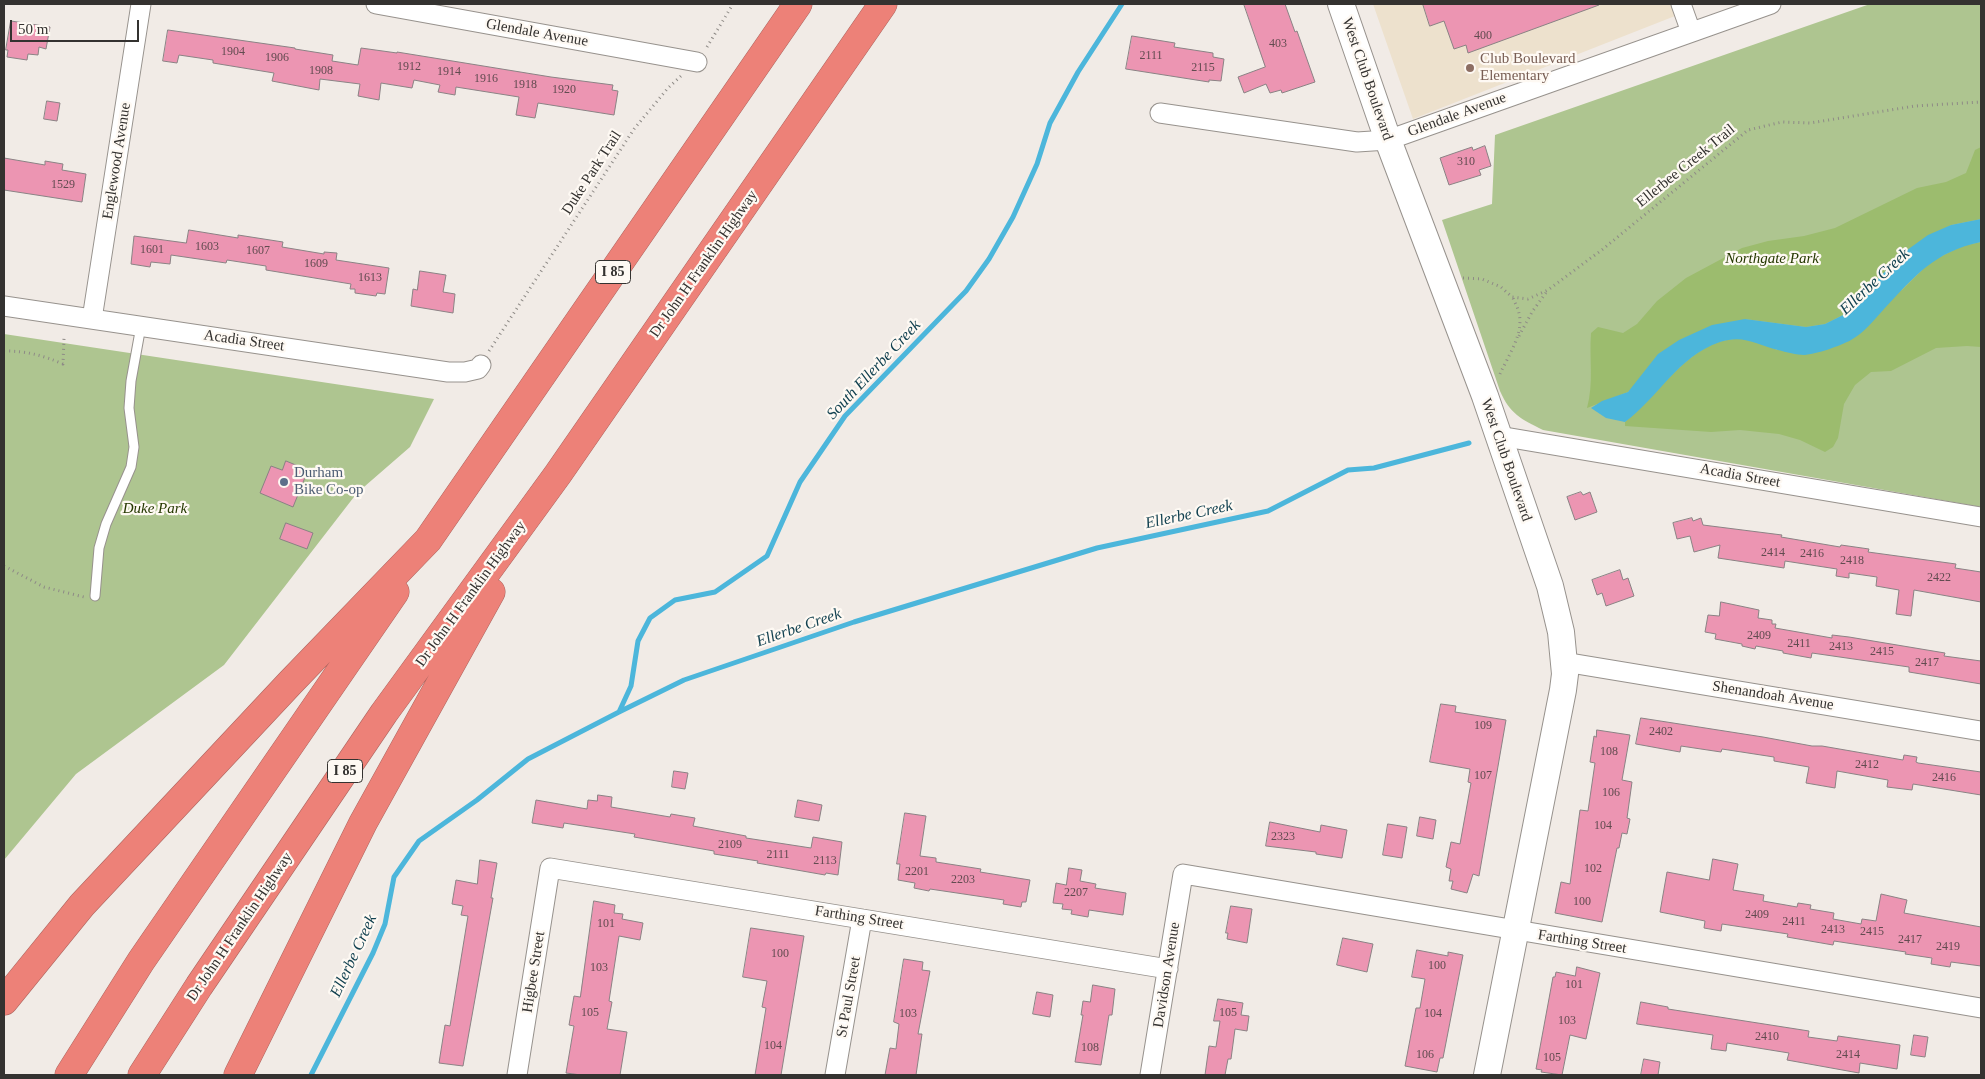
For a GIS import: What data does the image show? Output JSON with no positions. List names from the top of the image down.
{
  "streets": {
    "highway": ["Dr John H Franklin Highway", "I 85"],
    "street": [
      "Glendale Avenue",
      "West Club Boulevard",
      "Englewood Avenue",
      "Acadia Street",
      "Shenandoah Avenue",
      "Farthing Street",
      "Higbee Street",
      "Davidson Avenue",
      "St Paul Street"
    ],
    "path": ["Ellerbee Creek Trail", "Duke Park Trail"]
  },
  "crossings": [
    ["Glendale Avenue", "West Club Boulevard"],
    ["Glendale Avenue", "Duke Park Trail"],
    ["West Club Boulevard", "Acadia Street"],
    ["West Club Boulevard", "Shenandoah Avenue"],
    ["West Club Boulevard", "Farthing Street"],
    ["Englewood Avenue", "Acadia Street"],
    ["Duke Park Trail", "Acadia Street"],
    ["Farthing Street", "Higbee Street"],
    ["Farthing Street", "Davidson Avenue"],
    ["Farthing Street", "St Paul Street"]
  ],
  "water": ["Ellerbe Creek", "South Ellerbe Creek"],
  "parks": ["Northgate Park", "Duke Park"],
  "places": ["Club Boulevard Elementary", "Durham Bike Co-op"],
  "house_numbers": [
    "400",
    "403",
    "1904",
    "2111",
    "1906",
    "1912",
    "2115",
    "1908",
    "1914",
    "1916",
    "1918",
    "1920",
    "310",
    "1529",
    "1603",
    "1601",
    "1607",
    "1609",
    "1613",
    "2414",
    "2416",
    "2418",
    "2422",
    "2409",
    "2411",
    "2413",
    "2415",
    "2417",
    "109",
    "2402",
    "108",
    "2412",
    "107",
    "2416",
    "106",
    "104",
    "2323",
    "2109",
    "2111",
    "2113",
    "102",
    "2201",
    "2203",
    "2207",
    "100",
    "2409",
    "2411",
    "101",
    "2413",
    "2415",
    "2417",
    "2419",
    "100",
    "100",
    "103",
    "101",
    "105",
    "105",
    "103",
    "104",
    "103",
    "2410",
    "104",
    "108",
    "106",
    "2414",
    "105"
  ],
  "scale_bar": "50 m"
}
